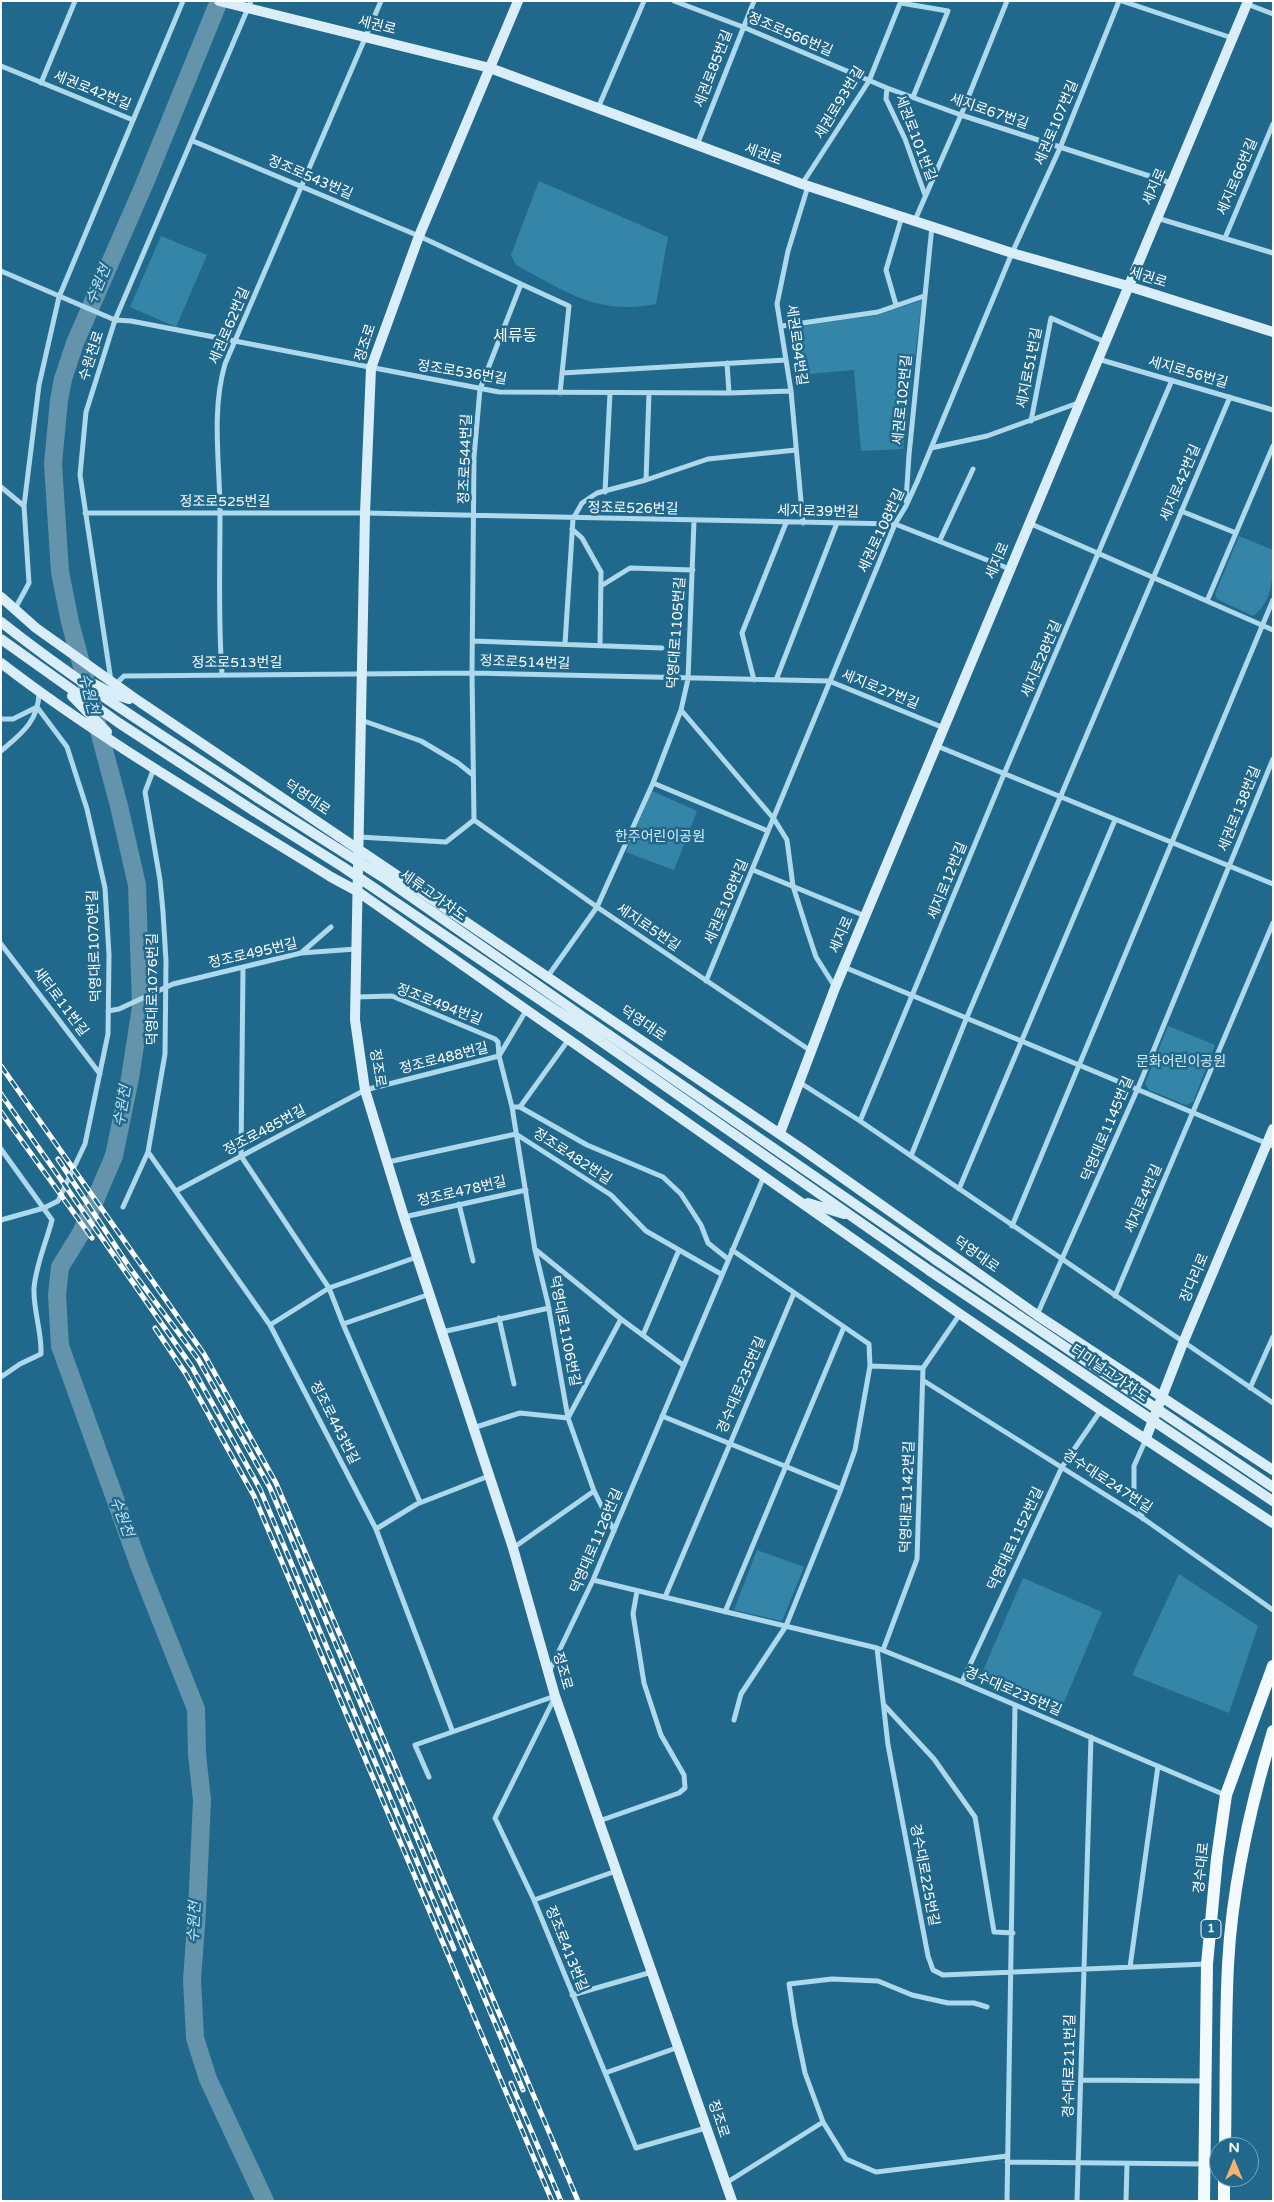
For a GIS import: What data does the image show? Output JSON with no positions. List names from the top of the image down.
{
  "streets": {
    "main road": [
      "세권로",
      "세지로",
      "정조로",
      "덕영대로",
      "세류고가차도",
      "장다리로",
      "터미널고가차도",
      "경수대로",
      "1"
    ],
    "street": [
      "정조로566번길",
      "세권로85번길",
      "세권로42번길",
      "세권로93번길",
      "세지로67번길",
      "세권로107번길",
      "세권로101번길",
      "세지로66번길",
      "정조로543번길",
      "세권로62번길",
      "세권로94번길",
      "수원천로",
      "세지로51번길",
      "정조로536번길",
      "세지로56번길",
      "세권로102번길",
      "정조로544번길",
      "세지로42번길",
      "정조로525번길",
      "정조로526번길",
      "세지로39번길",
      "세권로108번길",
      "덕영대로1105번길",
      "세지로28번길",
      "정조로513번길",
      "정조로514번길",
      "세지로27번길",
      "세권로138번길",
      "세지로12번길",
      "세지로5번길",
      "덕영대로1070번길",
      "정조로495번길",
      "덕영대로1076번길",
      "새터로11번길",
      "정조로494번길",
      "정조로488번길",
      "덕영대로1145번길",
      "정조로485번길",
      "정조로482번길",
      "정조로478번길",
      "세지로4번길",
      "덕영대로1106번길",
      "경수대로235번길",
      "정조로443번길",
      "경수대로247번길",
      "덕영대로1142번길",
      "덕영대로1152번길",
      "덕영대로1126번길",
      "경수대로225번길",
      "정조로413번길",
      "경수대로211번길"
    ]
  },
  "crossings": [
    ["세권로", "세권로85번길"],
    ["세권로", "세권로93번길"],
    ["세권로", "세권로107번길"],
    ["세권로", "세권로101번길"],
    ["세권로", "세지로"],
    ["세권로", "세권로62번길"],
    ["세권로", "정조로"],
    ["세권로", "세권로94번길"],
    ["세권로", "수원천로"],
    ["세권로", "세권로102번길"],
    ["세권로", "세권로108번길"],
    ["정조로566번길", "세권로85번길"],
    ["정조로566번길", "세권로93번길"],
    ["정조로566번길", "세지로67번길"],
    ["세권로93번길", "세지로67번길"],
    ["세권로93번길", "세권로94번길"],
    ["세지로67번길", "세권로107번길"],
    ["세지로67번길", "세권로101번길"],
    ["세지로67번길", "세지로"],
    ["세권로107번길", "세권로108번길"],
    ["정조로543번길", "세권로62번길"],
    ["정조로543번길", "정조로"],
    ["정조로543번길", "수원천로"],
    ["세지로", "세지로51번길"],
    ["세지로", "세지로56번길"],
    ["세지로", "세지로39번길"],
    ["세지로", "세지로27번길"],
    ["세지로", "덕영대로"],
    ["세지로", "세지로5번길"],
    ["세권로62번길", "정조로536번길"],
    ["세권로62번길", "정조로525번길"],
    ["세권로62번길", "정조로513번길"],
    ["정조로", "정조로536번길"],
    ["정조로", "정조로525번길"],
    ["정조로", "정조로526번길"],
    ["정조로", "정조로513번길"],
    ["정조로", "정조로514번길"],
    ["정조로", "덕영대로"],
    ["정조로", "정조로495번길"],
    ["정조로", "정조로494번길"],
    ["정조로", "정조로488번길"],
    ["정조로", "정조로485번길"],
    ["정조로", "정조로482번길"],
    ["정조로", "정조로478번길"],
    ["정조로", "덕영대로1126번길"],
    ["정조로", "정조로413번길"],
    ["세권로94번길", "정조로536번길"],
    ["세권로94번길", "세지로39번길"],
    ["수원천로", "정조로536번길"],
    ["수원천로", "정조로525번길"],
    ["수원천로", "정조로513번길"],
    ["수원천로", "덕영대로"],
    ["세지로51번길", "세권로108번길"],
    ["정조로536번길", "정조로544번길"],
    ["세지로56번길", "세지로42번길"],
    ["세권로102번길", "세권로108번길"],
    ["정조로544번길", "정조로526번길"],
    ["정조로544번길", "정조로514번길"],
    ["정조로525번길", "정조로526번길"],
    ["정조로526번길", "세지로39번길"],
    ["정조로526번길", "덕영대로1105번길"],
    ["세지로39번길", "세권로108번길"],
    ["세지로39번길", "덕영대로1105번길"],
    ["세권로108번길", "세지로27번길"],
    ["세권로108번길", "세지로5번길"],
    ["덕영대로1105번길", "정조로514번길"],
    ["덕영대로1105번길", "세지로27번길"],
    ["덕영대로1105번길", "덕영대로"],
    ["덕영대로1105번길", "세지로5번길"],
    ["세지로28번길", "세지로12번길"],
    ["정조로513번길", "정조로514번길"],
    ["정조로513번길", "덕영대로"],
    ["정조로514번길", "세지로27번길"],
    ["덕영대로", "세류고가차도"],
    ["덕영대로", "덕영대로1145번길"],
    ["덕영대로", "장다리로"],
    ["덕영대로", "터미널고가차도"],
    ["세권로138번길", "덕영대로1145번길"],
    ["덕영대로1070번길", "정조로495번길"],
    ["덕영대로1070번길", "새터로11번길"],
    ["정조로495번길", "덕영대로1076번길"],
    ["덕영대로1076번길", "정조로443번길"],
    ["정조로494번길", "정조로488번길"],
    ["정조로494번길", "덕영대로1106번길"],
    ["정조로488번길", "정조로485번길"],
    ["정조로488번길", "덕영대로1106번길"],
    ["정조로485번길", "정조로443번길"],
    ["정조로482번길", "덕영대로1106번길"],
    ["정조로482번길", "덕영대로1126번길"],
    ["정조로478번길", "덕영대로1106번길"],
    ["덕영대로1106번길", "덕영대로1126번길"],
    ["경수대로235번길", "덕영대로1142번길"],
    ["경수대로235번길", "덕영대로1152번길"],
    ["경수대로235번길", "덕영대로1126번길"],
    ["경수대로235번길", "경수대로"],
    ["경수대로235번길", "경수대로225번길"],
    ["경수대로247번길", "덕영대로1142번길"],
    ["경수대로247번길", "덕영대로1152번길"],
    ["덕영대로1142번길", "경수대로225번길"],
    ["경수대로", "경수대로225번길"],
    ["경수대로225번길", "경수대로211번길"]
  ],
  "districts": ["세류동"],
  "water": ["수원천"],
  "parks": ["한주어린이공원", "문화어린이공원"],
  "north": "top"
}
